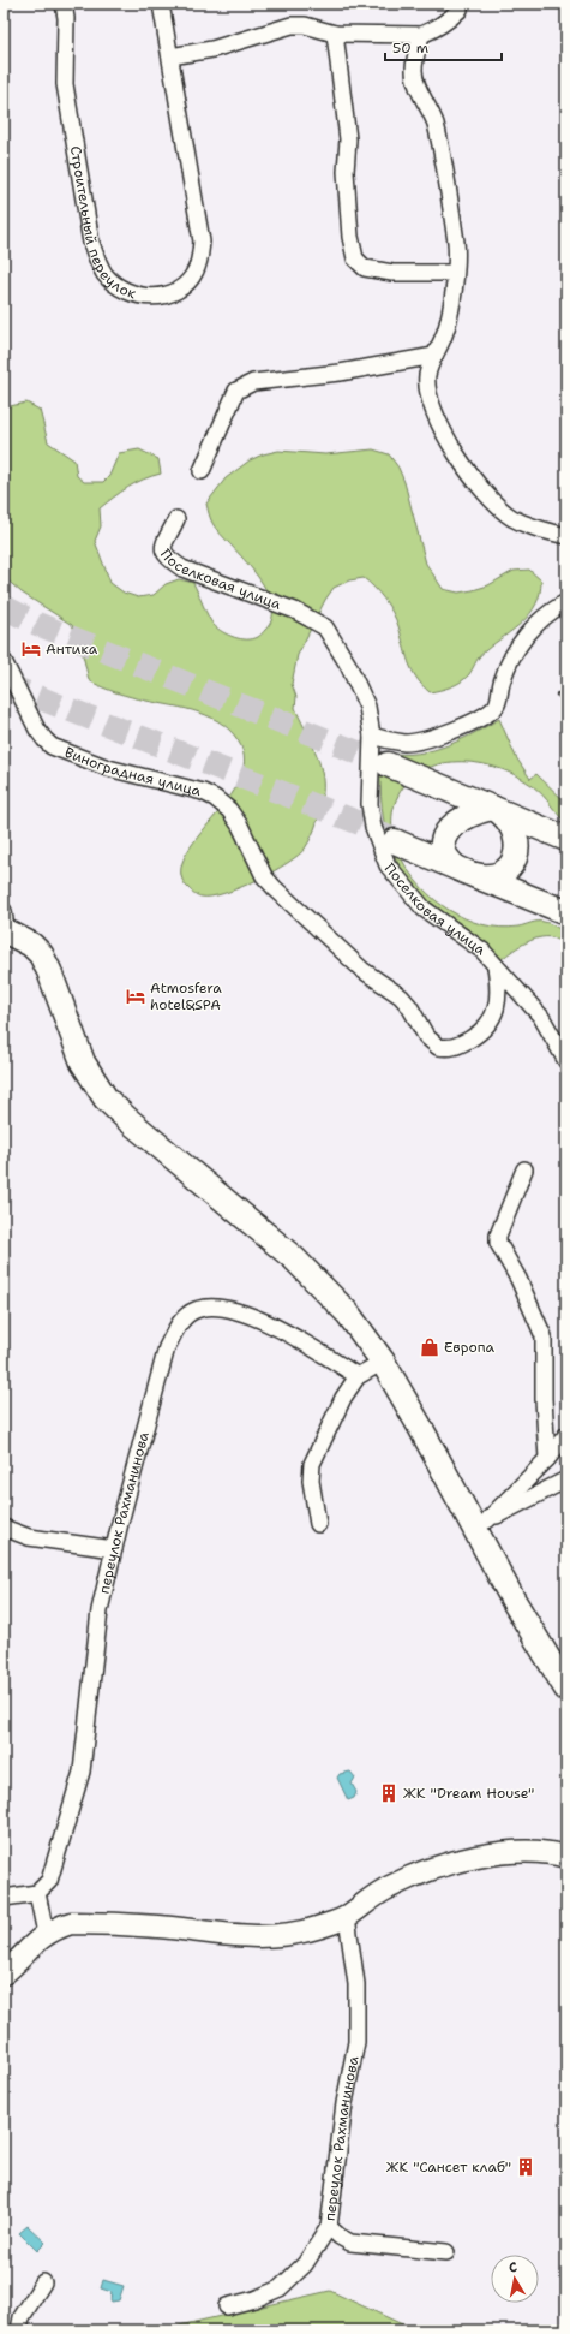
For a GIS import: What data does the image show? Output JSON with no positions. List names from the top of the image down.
{
  "streets": {
    "street": [
      "Строительный переулок",
      "Поселковая улица",
      "Виноградная улица",
      "переулок Рахманинова"
    ]
  },
  "crossings": [
    ["Поселковая улица", "Виноградная улица"]
  ],
  "places": {
    "hotel": ["Антика", "Atmosfera hotel&SPA"],
    "shop": ["Европа"],
    "building": ["ЖК \"Dream House\"", "ЖК \"Сансет клаб\""]
  },
  "scale_bar": "50 m",
  "north": "top"
}
